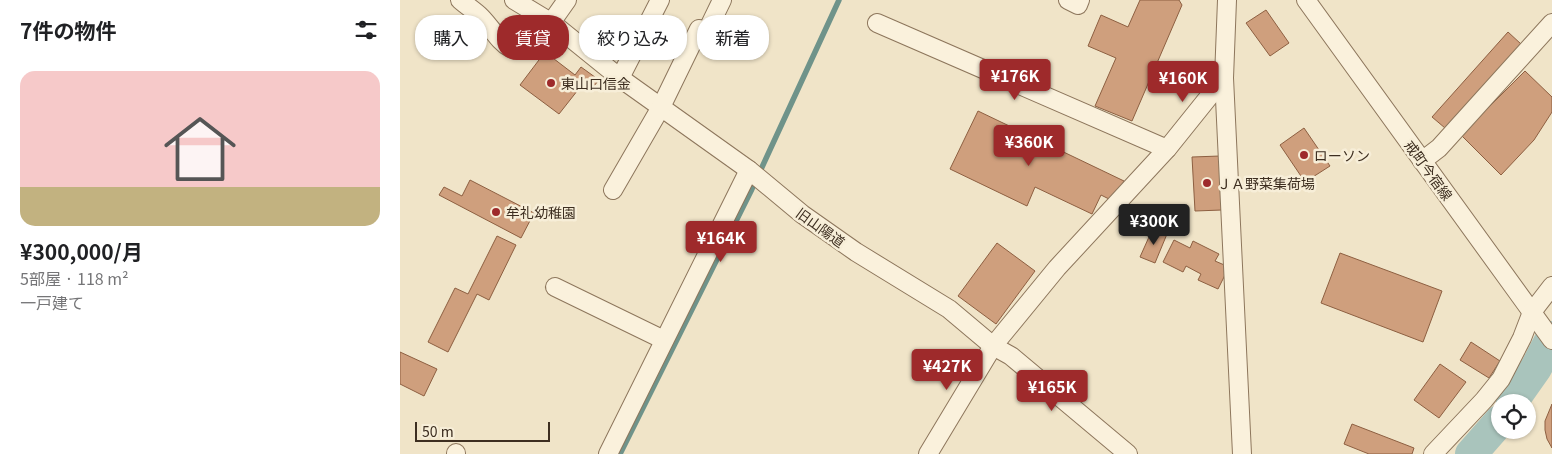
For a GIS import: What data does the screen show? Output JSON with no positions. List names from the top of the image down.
{
  "streets": {
    "street": ["戒町今宿線", "旧山陽道"]
  },
  "places": [
    "東山口信金",
    "ローソン",
    "ＪＡ野菜集荷場",
    "牟礼幼稚園"
  ],
  "scale_bar": "50 m",
  "page": {
    "heading": "7件の物件",
    "chip": [
      "購入",
      "賃貸",
      "絞り込み",
      "新着"
    ],
    "price": [
      "¥176K",
      "¥160K",
      "¥360K",
      "¥300K",
      "¥164K",
      "¥427K",
      "¥165K"
    ],
    "list": [
      {
        "name": "¥300,000/月",
        "note": "5部屋 · 118 m² · 一戸建て"
      }
    ],
    "scale": "50 m"
  }
}
